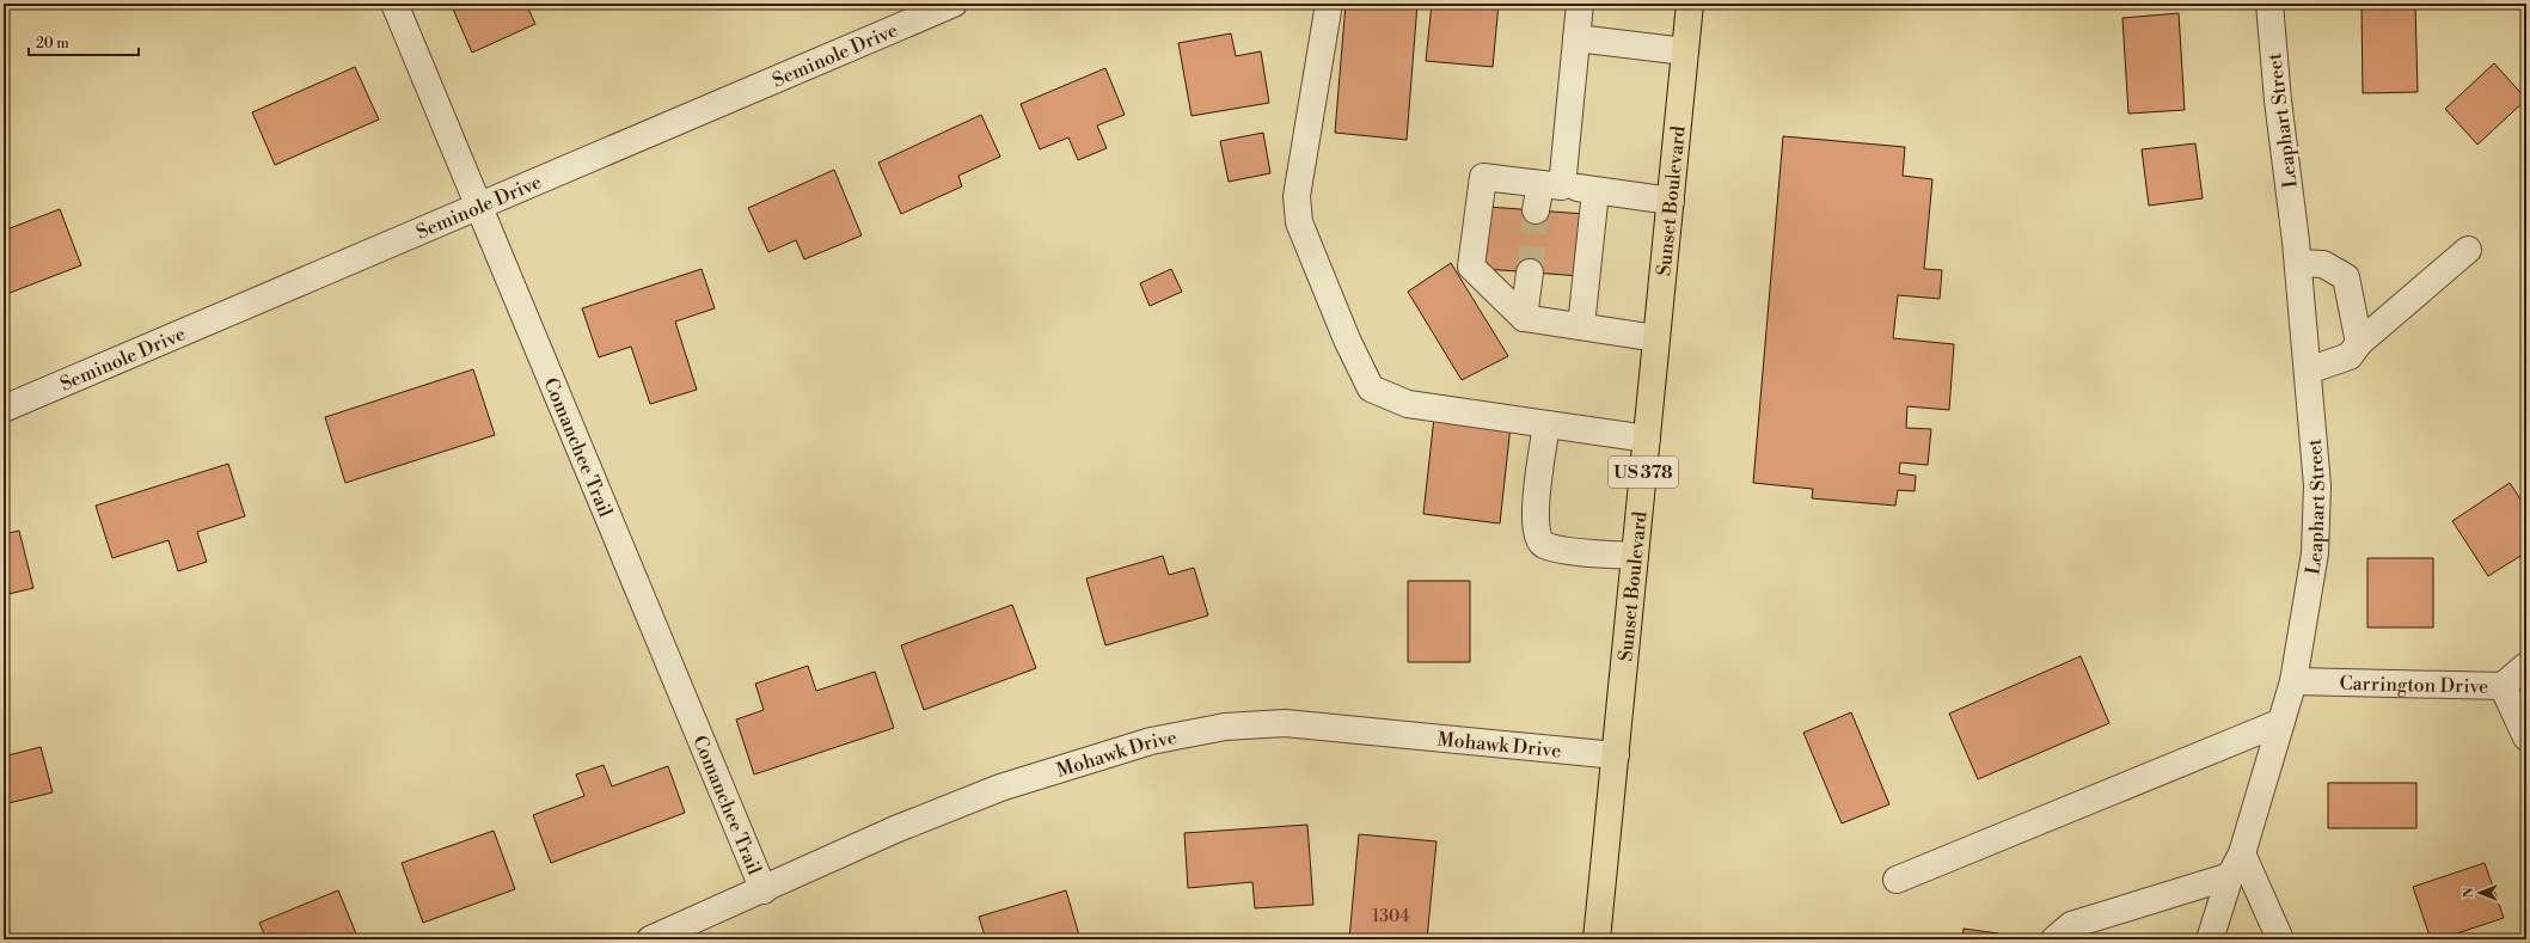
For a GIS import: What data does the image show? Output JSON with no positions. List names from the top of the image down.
{
  "streets": {
    "main road": ["Sunset Boulevard", "US 378"],
    "street": [
      "Seminole Drive",
      "Leaphart Street",
      "Comanchee Trail",
      "Carrington Drive",
      "Mohawk Drive"
    ]
  },
  "crossings": [
    ["Seminole Drive", "Comanchee Trail"],
    ["Leaphart Street", "Carrington Drive"],
    ["Sunset Boulevard", "Mohawk Drive"],
    ["Comanchee Trail", "Mohawk Drive"]
  ],
  "house_numbers": ["1304"],
  "scale_bar": "20 m",
  "north": "left"
}
